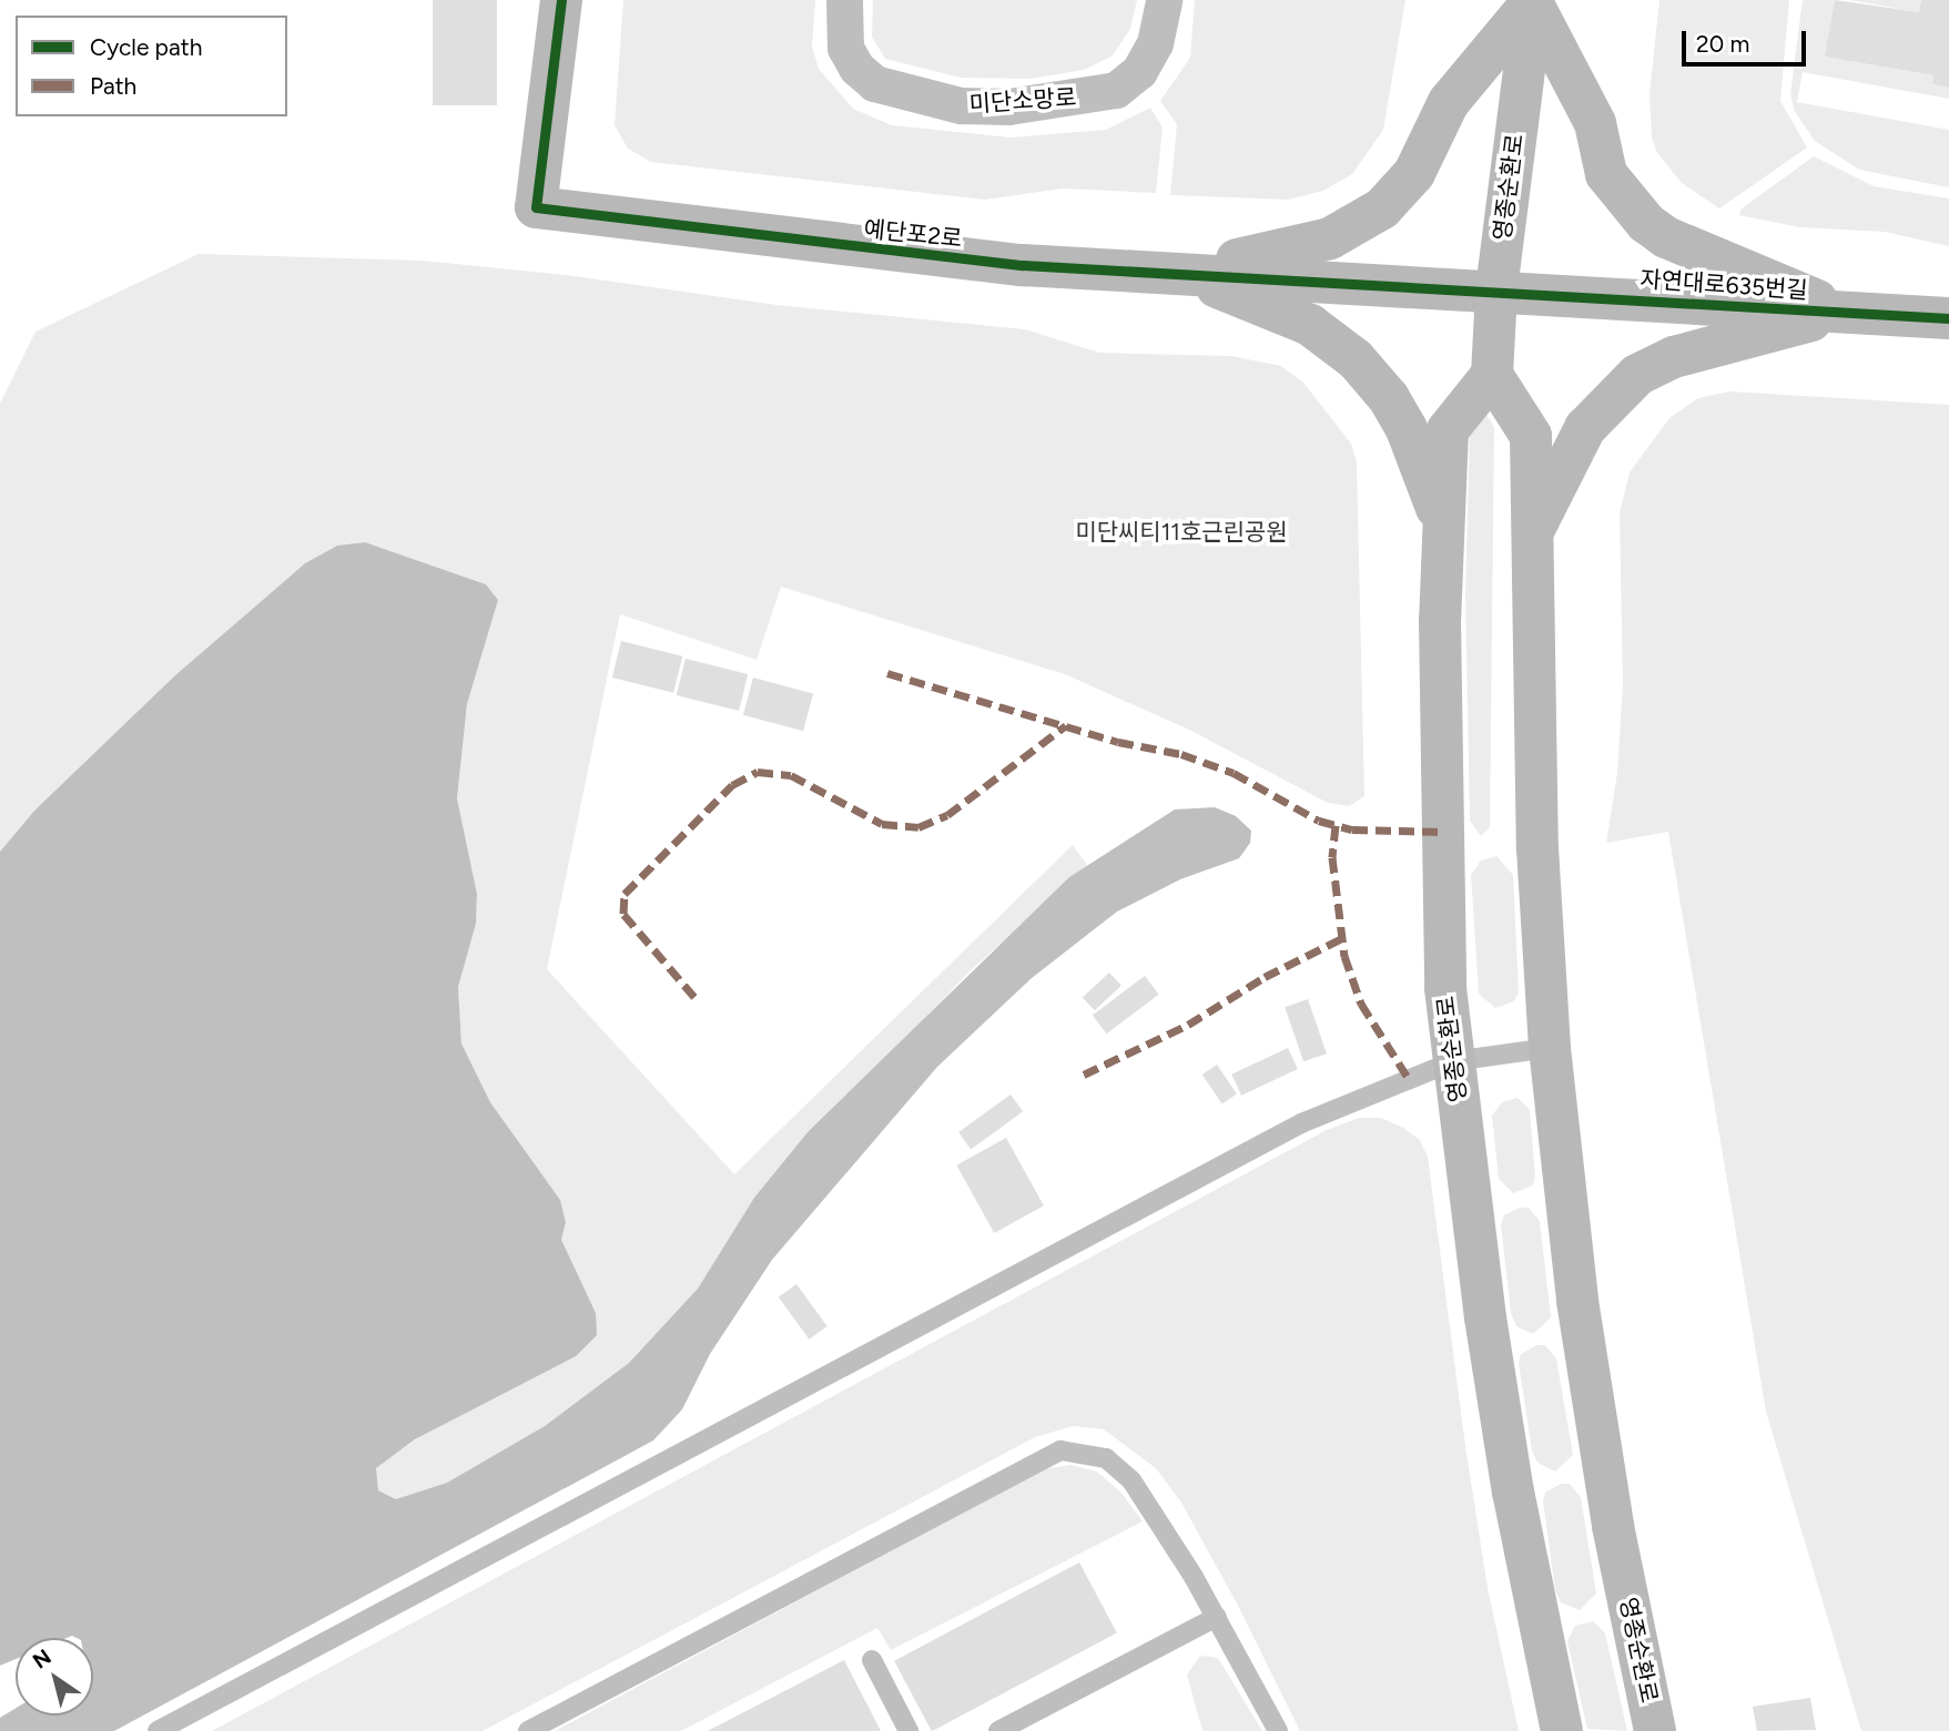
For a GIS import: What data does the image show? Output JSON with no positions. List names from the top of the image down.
{
  "streets": {
    "street": [
      "미단소망로",
      "영종순환로",
      "예단포2로",
      "자연대로635번길"
    ]
  },
  "crossings": [
    ["영종순환로", "예단포2로"],
    ["영종순환로", "자연대로635번길"],
    ["예단포2로", "자연대로635번길"]
  ],
  "parks": ["미단씨티11호근린공원"],
  "legend": ["Cycle path", "Path"],
  "scale_bar": "20 m",
  "north": "top left"
}
